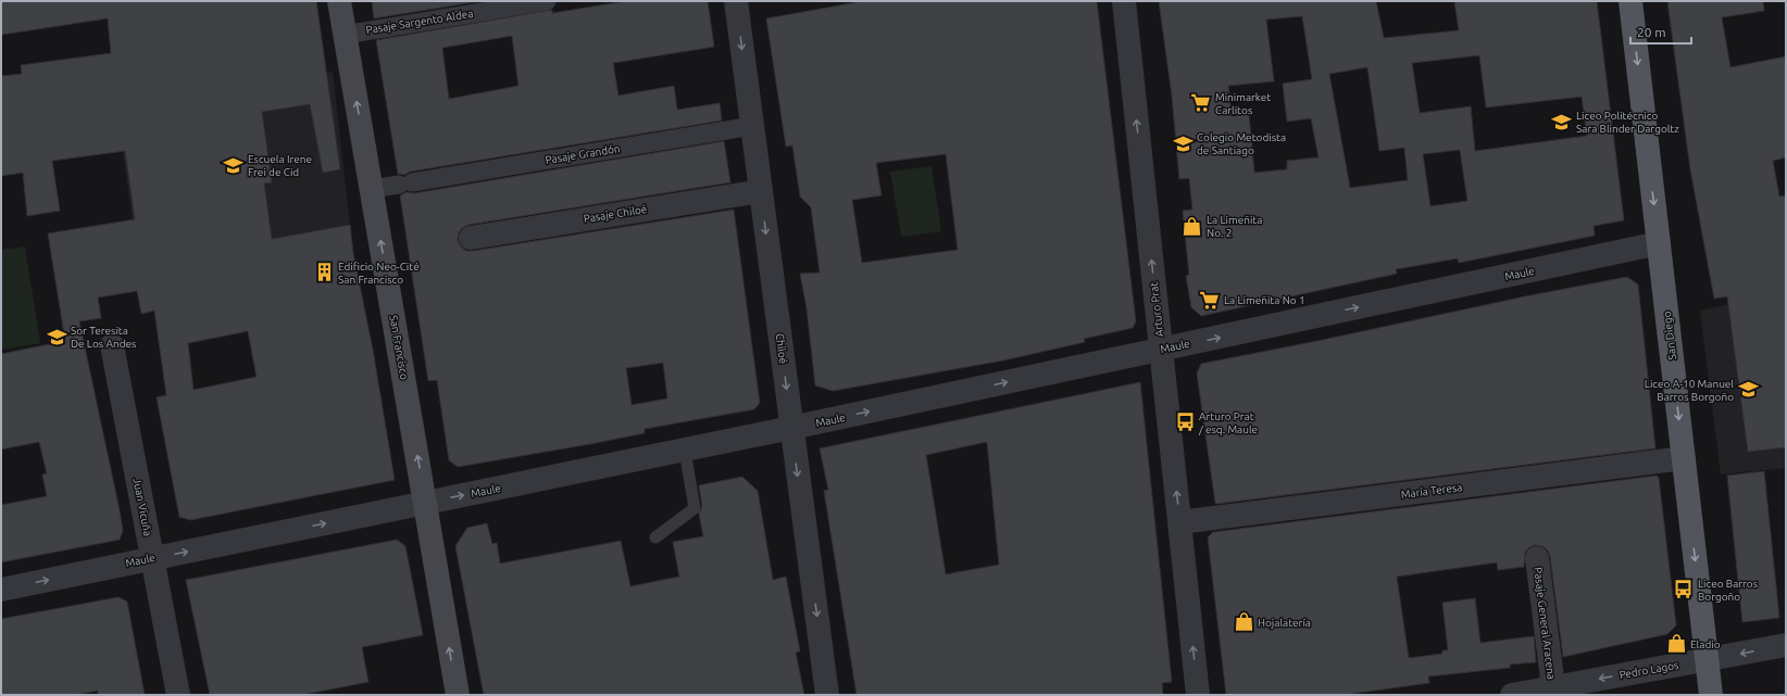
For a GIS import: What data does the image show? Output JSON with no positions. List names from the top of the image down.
{
  "streets": {
    "main road": ["San Diego", "San Francisco"],
    "street": [
      "Pasaje Sargento Aldea",
      "Pasaje Grandón",
      "Pasaje Chiloé",
      "Maule",
      "Arturo Prat",
      "Chiloé",
      "María Teresa",
      "Juan Vicuña",
      "Pasaje General Aracena",
      "Pedro Lagos"
    ]
  },
  "crossings": [
    ["Pasaje Sargento Aldea", "San Francisco"],
    ["Pasaje Grandón", "San Francisco"],
    ["Pasaje Grandón", "Chiloé"],
    ["Pasaje Chiloé", "Chiloé"],
    ["Maule", "Arturo Prat"],
    ["Maule", "San Diego"],
    ["Maule", "San Francisco"],
    ["Maule", "Chiloé"],
    ["Maule", "Juan Vicuña"],
    ["Arturo Prat", "María Teresa"],
    ["San Diego", "María Teresa"],
    ["San Diego", "Pedro Lagos"],
    ["Pasaje General Aracena", "Pedro Lagos"]
  ],
  "one_way": [
    "Maule",
    "Arturo Prat",
    "San Diego",
    "San Francisco",
    "Chiloé",
    "Pedro Lagos"
  ],
  "places": {
    "supermarket": ["Minimarket Carlitos", "La Limeñita No 1"],
    "school or university": [
      "Liceo Politécnico Sara Blinder Dargoltz",
      "Colegio Metodista de Santiago",
      "Escuela Irene Frei de Cid",
      "Sor Teresita De Los Andes",
      "Liceo A-10 Manuel Barros Borgoño"
    ],
    "shop": ["La Limeñita No. 2", "Hojalatería", "Eladio"],
    "building": ["Edificio Neo-Cité San Francisco"],
    "bus stop": ["Arturo Prat / esq. Maule", "Liceo Barros Borgoño"]
  },
  "scale_bar": "20 m"
}
